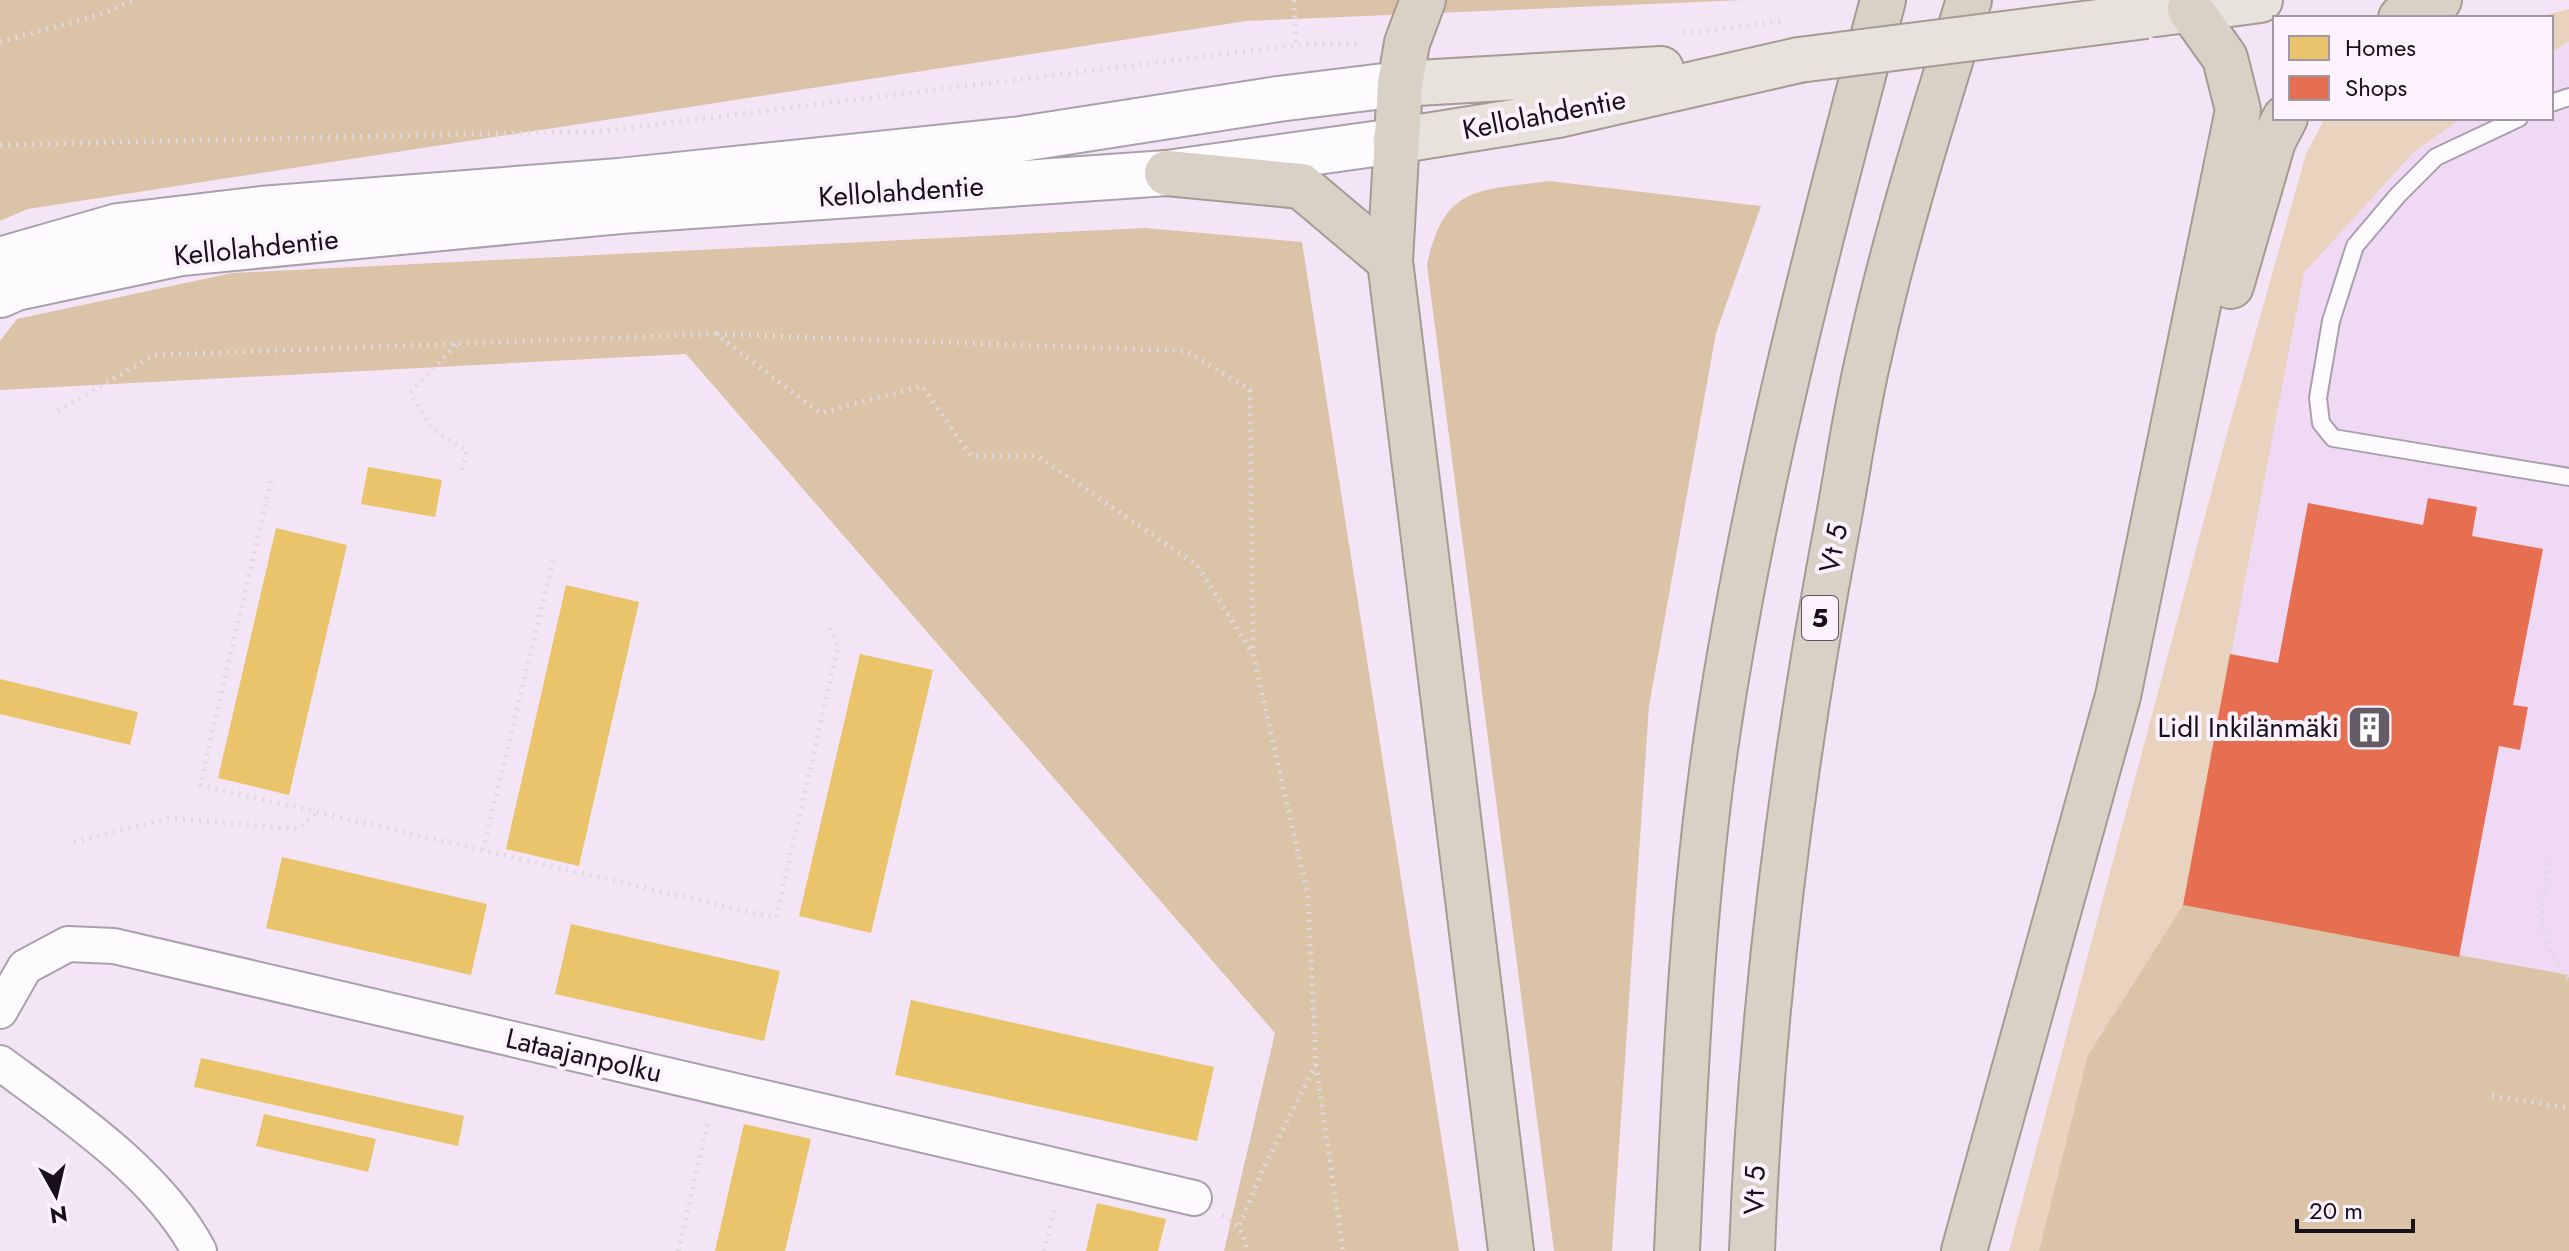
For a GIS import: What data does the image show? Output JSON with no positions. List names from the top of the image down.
{
  "streets": {
    "highway": ["Vt 5", "5"],
    "main road": ["Kellolahdentie"],
    "street": ["Lataajanpolku"]
  },
  "places": {
    "building": ["Lidl Inkilänmäki"]
  },
  "legend": ["Homes", "Shops"],
  "scale_bar": "20 m",
  "north": "bottom"
}
